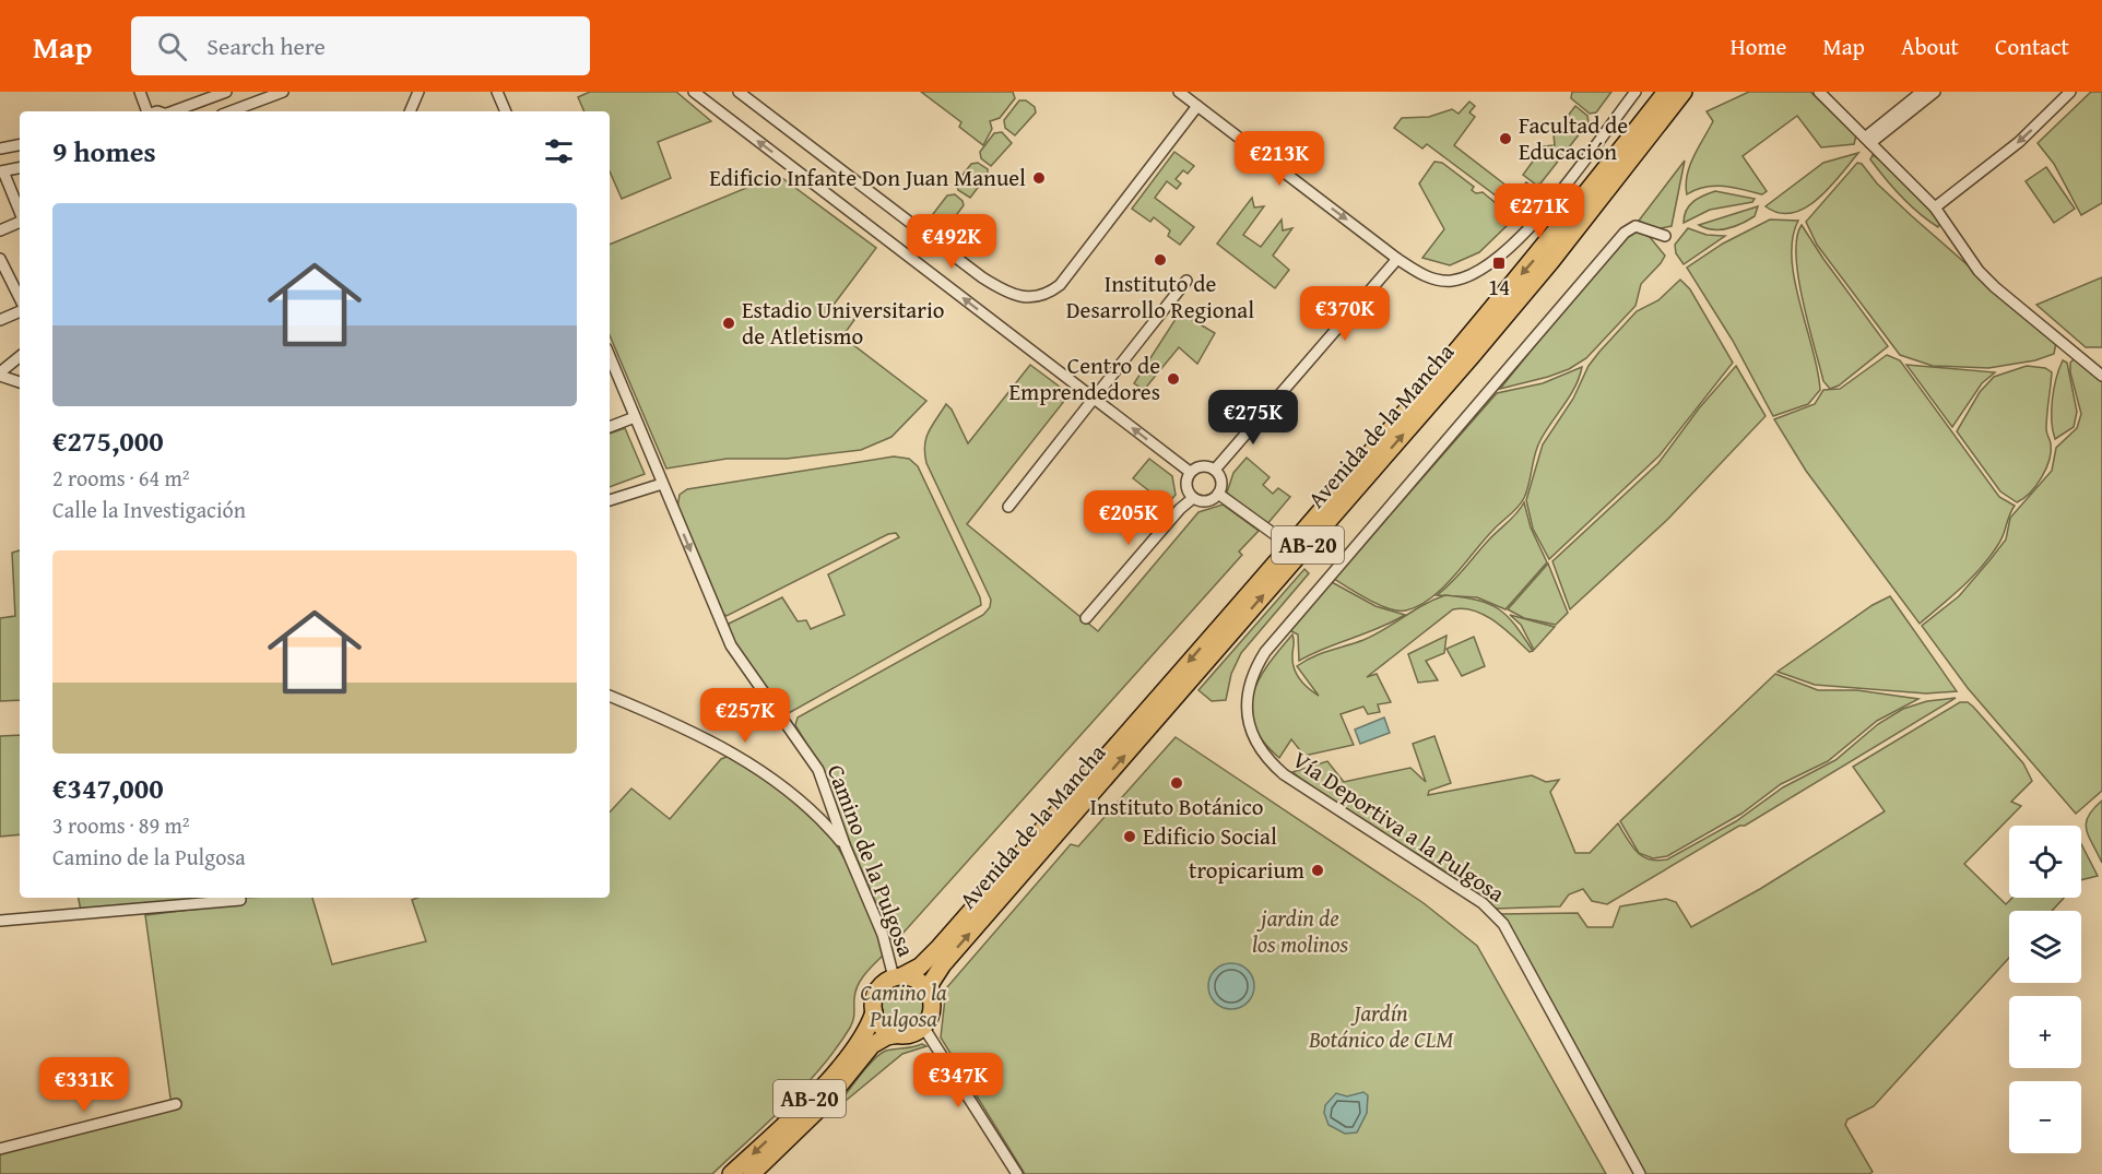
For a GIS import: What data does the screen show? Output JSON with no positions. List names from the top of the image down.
{
  "streets": {
    "main road": ["Avenida de la Mancha", "AB-20"],
    "street": ["Vía Deportiva a la Pulgosa", "Camino de la Pulgosa"]
  },
  "crossings": [
    ["Avenida de la Mancha", "AB-20"],
    ["Avenida de la Mancha", "Camino de la Pulgosa"],
    ["AB-20", "Camino de la Pulgosa"]
  ],
  "one_way": ["Camino de la Pulgosa"],
  "parks": ["jardin de los molinos", "Camino la Pulgosa", "Jardín Botánico de CLM"],
  "places": {
    "other": [
      "Facultad de Educación",
      "Edificio Infante Don Juan Manuel",
      "Instituto de Desarrollo Regional",
      "Estadio Universitario de Atletismo",
      "Centro de Emprendedores",
      "Instituto Botánico",
      "Edificio Social",
      "tropicarium"
    ],
    "transit": ["14"]
  },
  "page": {
    "header": "Map",
    "search": "Search here",
    "nav": [
      "Home",
      "Map",
      "About",
      "Contact"
    ],
    "heading": "9 homes",
    "price": [
      "€213K",
      "€271K",
      "€492K",
      "€370K",
      "€275K",
      "€205K",
      "€257K",
      "€347K",
      "€331K"
    ],
    "list": [
      {
        "name": "€275,000",
        "note": "2 rooms · 64 m² · Calle la Investigación"
      },
      {
        "name": "€347,000",
        "note": "3 rooms · 89 m² · Camino de la Pulgosa"
      }
    ],
    "map_buttons": ["+", "−"]
  }
}
